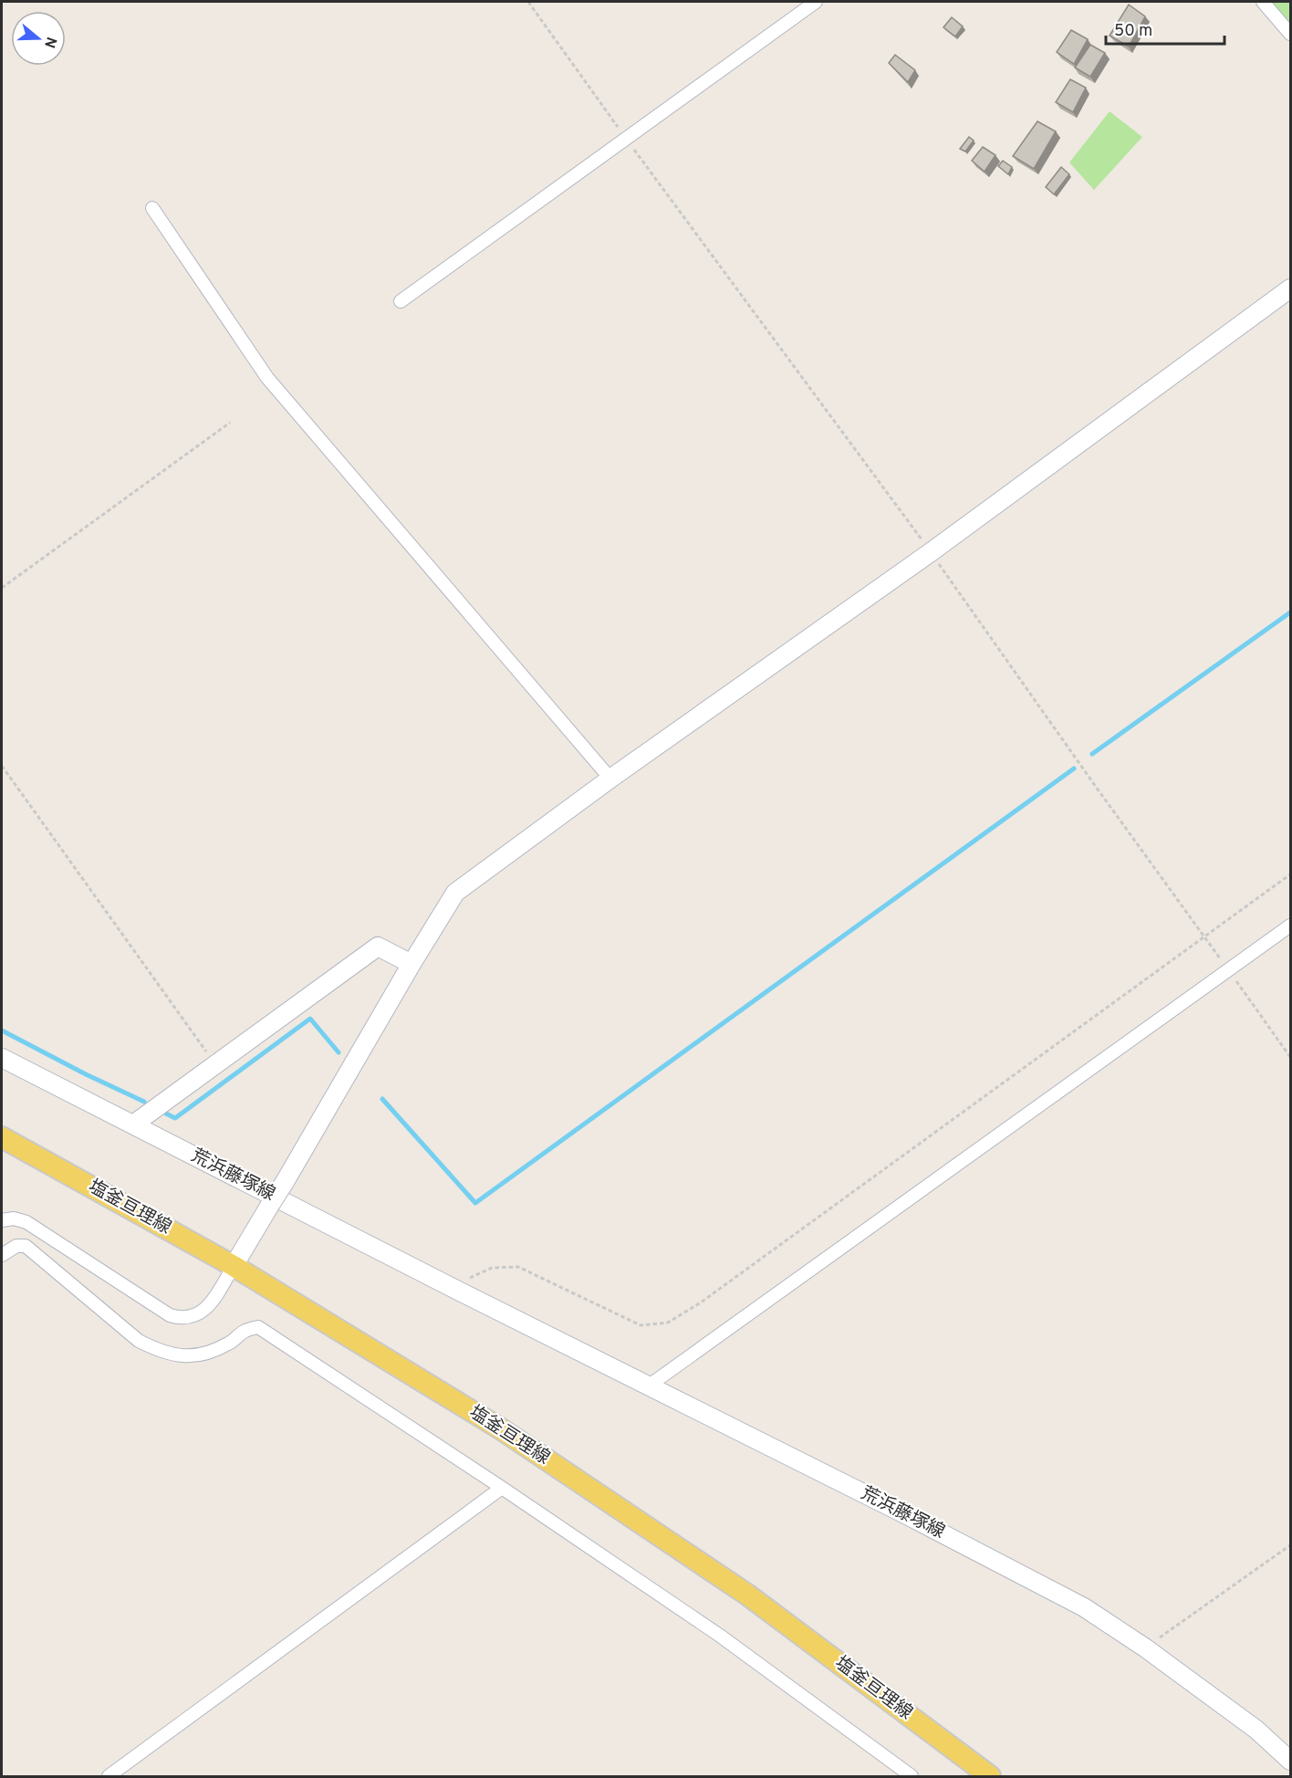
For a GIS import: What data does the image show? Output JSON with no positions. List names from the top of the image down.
{
  "streets": {
    "main road": ["塩釜亘理線"],
    "street": ["荒浜藤塚線"]
  },
  "scale_bar": "50 m",
  "north": "right"
}
